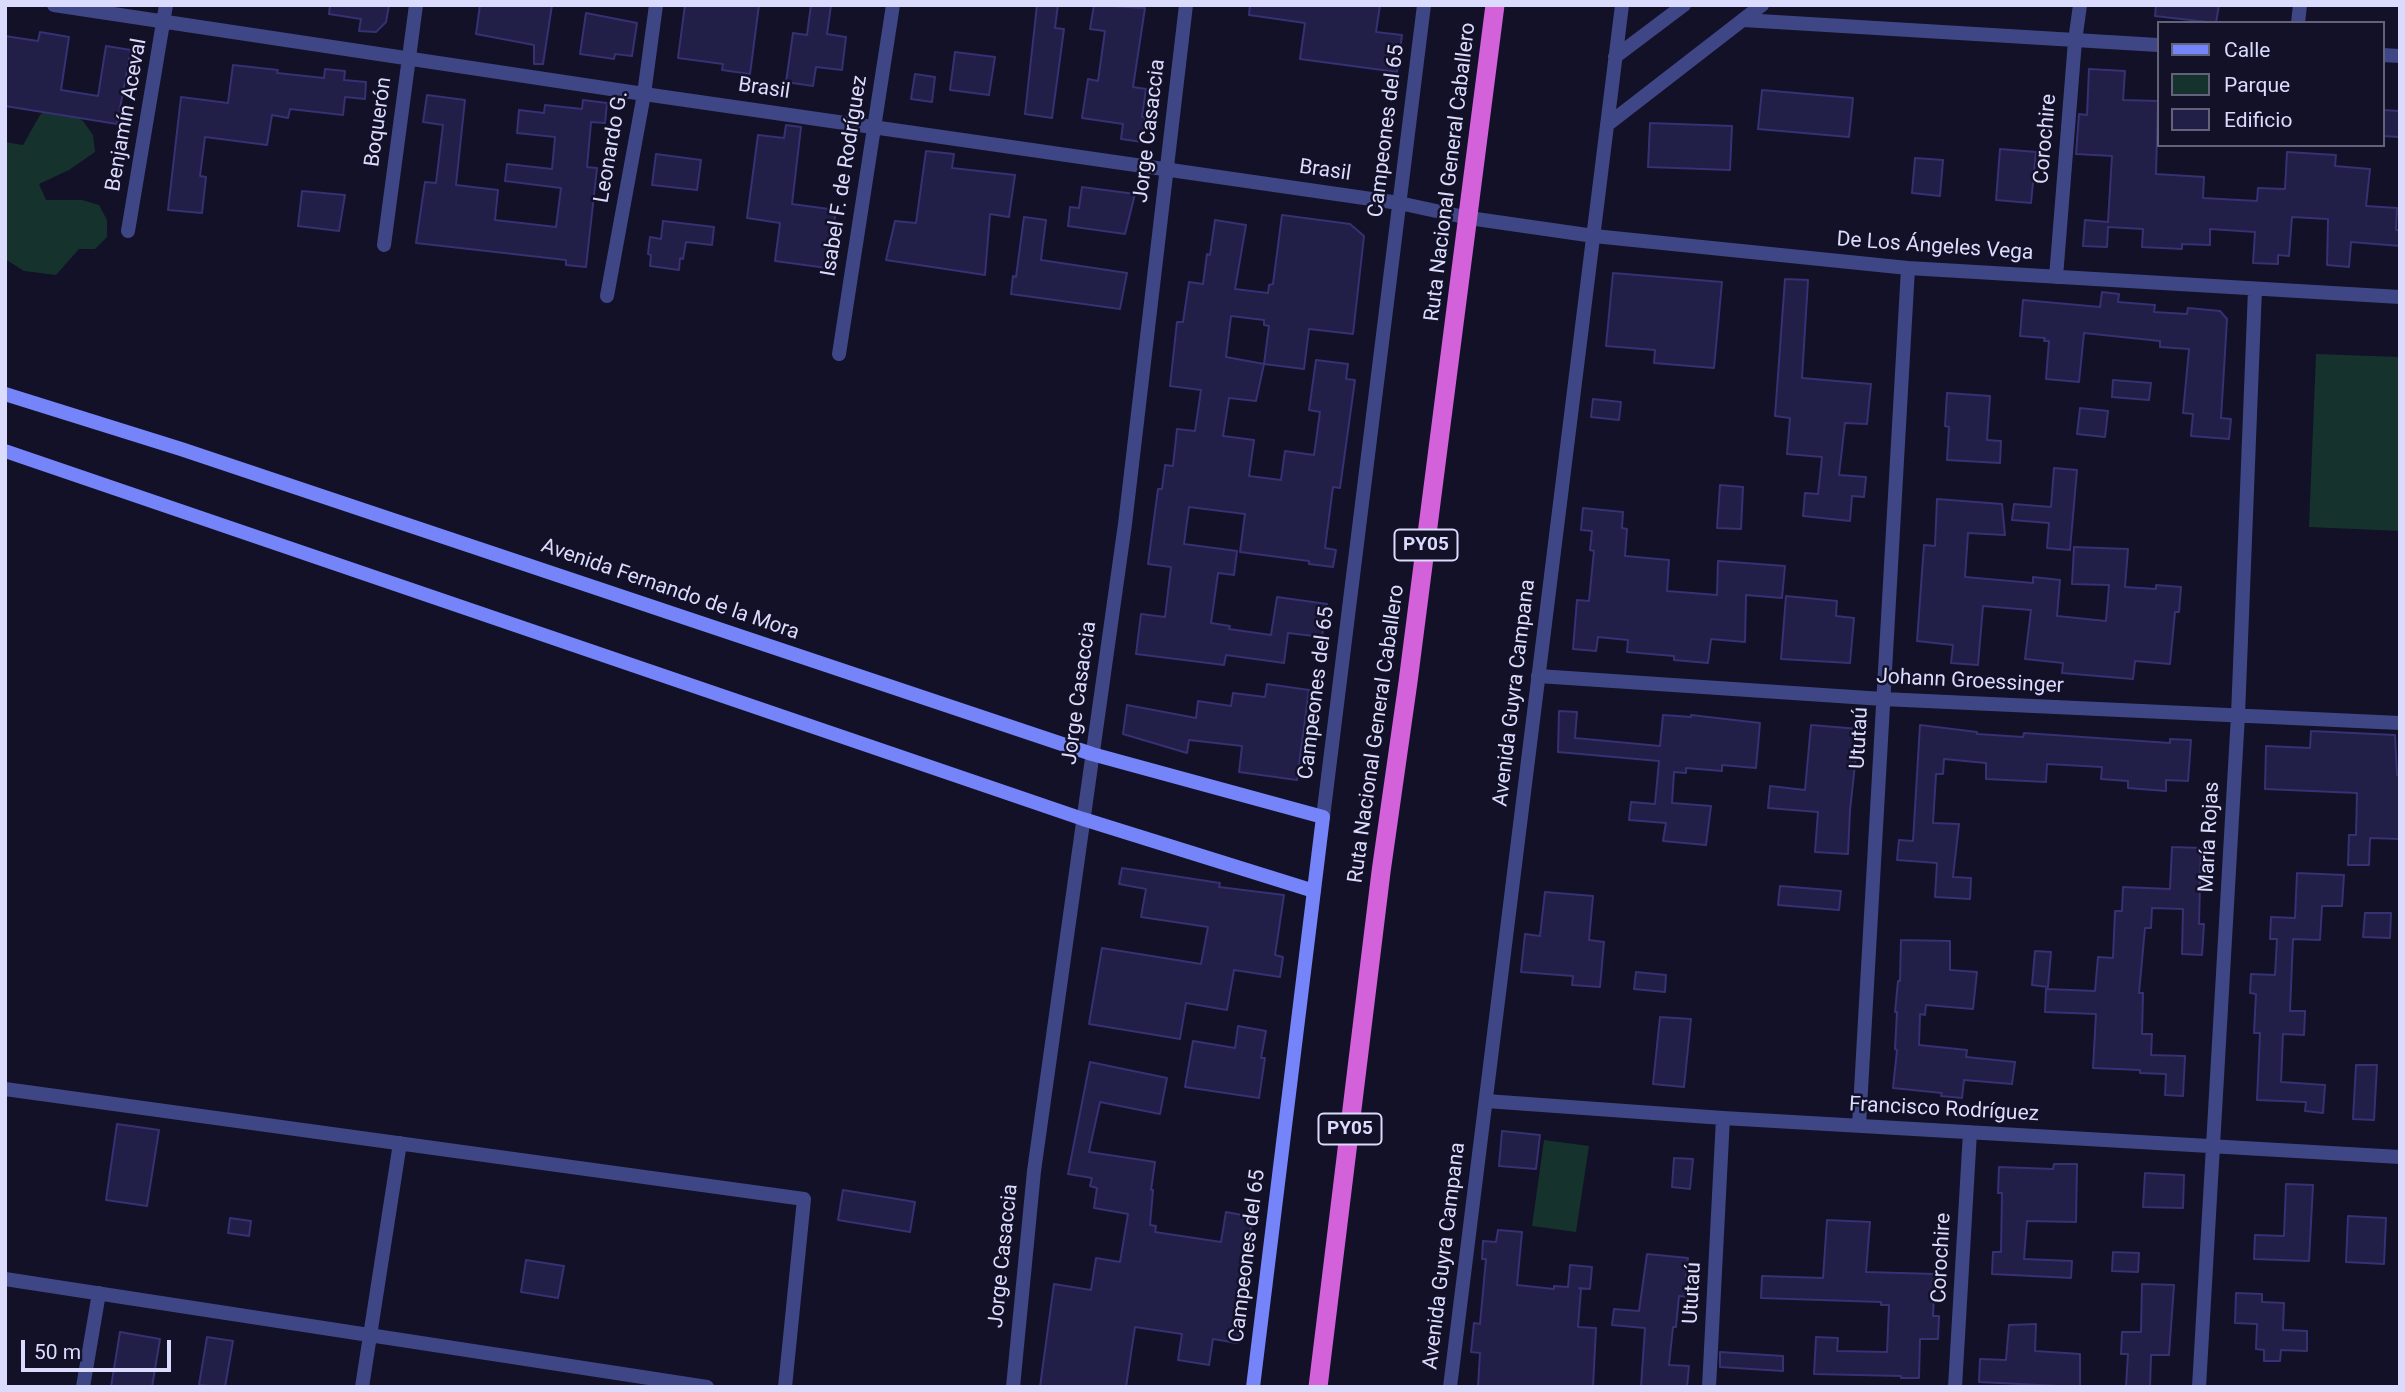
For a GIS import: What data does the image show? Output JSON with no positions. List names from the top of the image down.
{
  "streets": {
    "highway": ["Ruta Nacional General Caballero", "PY05"],
    "main road": ["Campeones del 65", "Avenida Fernando de la Mora"],
    "street": [
      "Brasil",
      "Benjamín Aceval",
      "Boquerón",
      "Jorge Casaccia",
      "Corochire",
      "Leonardo G.",
      "Isabel F. de Rodríguez",
      "De Los Ángeles Vega",
      "Johann Groessinger",
      "Avenida Guyra Campana",
      "Ututaú",
      "María Rojas",
      "Francisco Rodríguez"
    ]
  },
  "crossings": [
    ["Brasil", "Benjamín Aceval"],
    ["Brasil", "Boquerón"],
    ["Brasil", "Jorge Casaccia"],
    ["Brasil", "Campeones del 65"],
    ["Brasil", "Leonardo G."],
    ["Brasil", "Ruta Nacional General Caballero"],
    ["Brasil", "Isabel F. de Rodríguez"],
    ["Brasil", "De Los Ángeles Vega"],
    ["Jorge Casaccia", "Avenida Fernando de la Mora"],
    ["Campeones del 65", "Avenida Fernando de la Mora"],
    ["Corochire", "De Los Ángeles Vega"],
    ["Corochire", "Francisco Rodríguez"],
    ["Ruta Nacional General Caballero", "De Los Ángeles Vega"],
    ["De Los Ángeles Vega", "Avenida Guyra Campana"],
    ["De Los Ángeles Vega", "Ututaú"],
    ["De Los Ángeles Vega", "María Rojas"],
    ["Johann Groessinger", "Avenida Guyra Campana"],
    ["Johann Groessinger", "Ututaú"],
    ["Johann Groessinger", "María Rojas"],
    ["Avenida Guyra Campana", "Francisco Rodríguez"],
    ["Ututaú", "Francisco Rodríguez"],
    ["María Rojas", "Francisco Rodríguez"]
  ],
  "legend": ["Calle", "Parque", "Edificio"],
  "scale_bar": "50 m"
}
